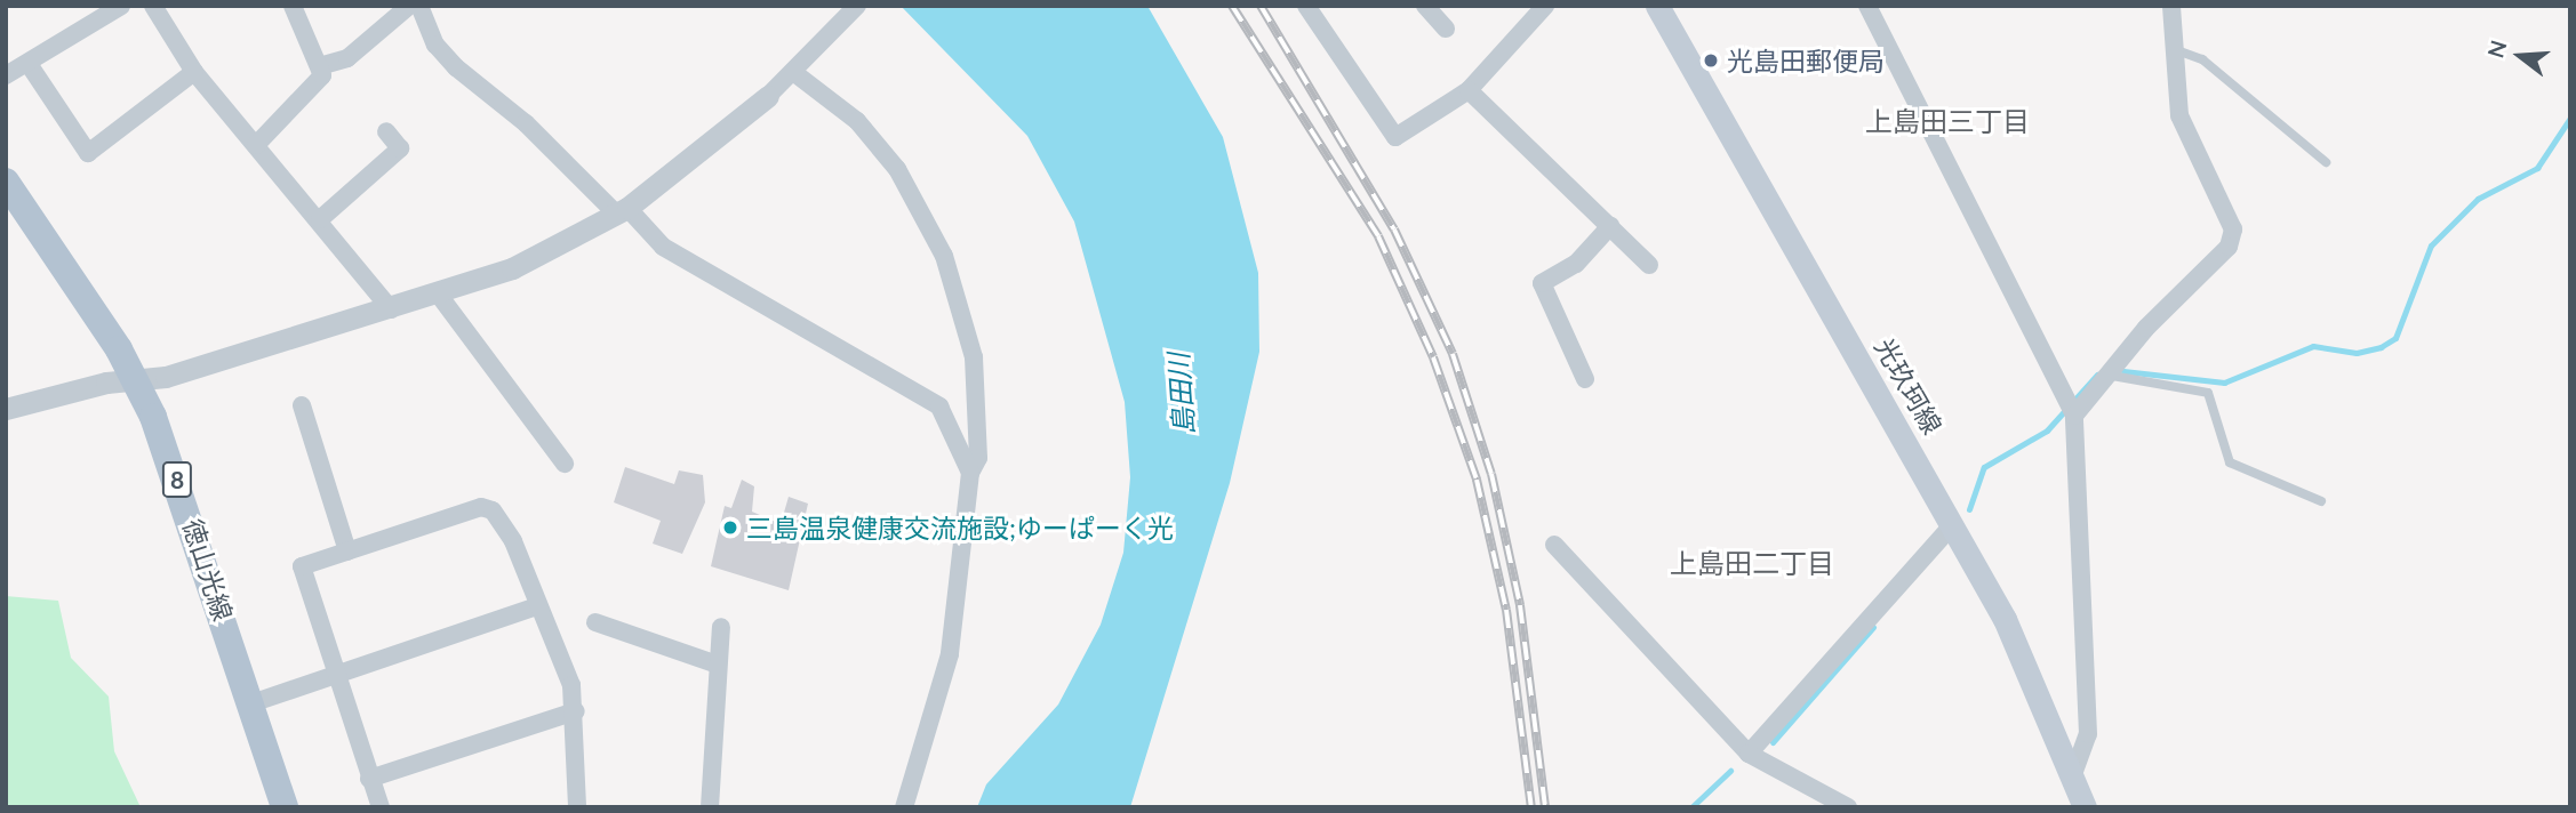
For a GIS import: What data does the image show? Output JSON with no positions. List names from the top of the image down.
{
  "streets": {
    "main road": ["光玖珂線", "8", "徳山光線"]
  },
  "districts": ["上島田三丁目", "上島田二丁目"],
  "water": ["島田川"],
  "places": ["光島田郵便局", "三島温泉健康交流施設;ゆーぱーく光"],
  "north": "left"
}
